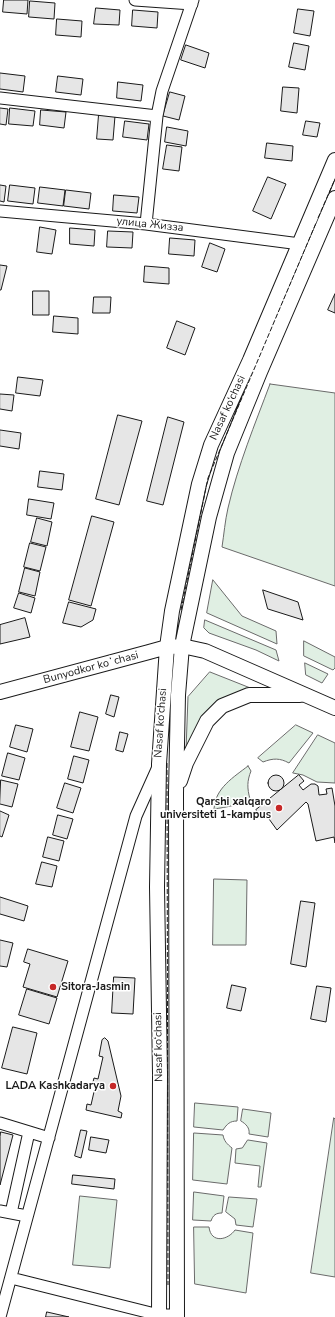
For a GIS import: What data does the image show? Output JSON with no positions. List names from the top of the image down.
{
  "streets": {
    "main road": ["Nasaf ko‘chasi", "Bunyodkor koʻchasi"],
    "street": ["улица Жизза"]
  },
  "crossings": [
    ["улица Жизза", "Nasaf ko‘chasi"],
    ["Nasaf ko‘chasi", "Bunyodkor koʻchasi"]
  ],
  "places": ["Qarshi xalqaro universiteti 1-kampus", "Sitora-Jasmin", "LADA Kashkadarya"]
}
